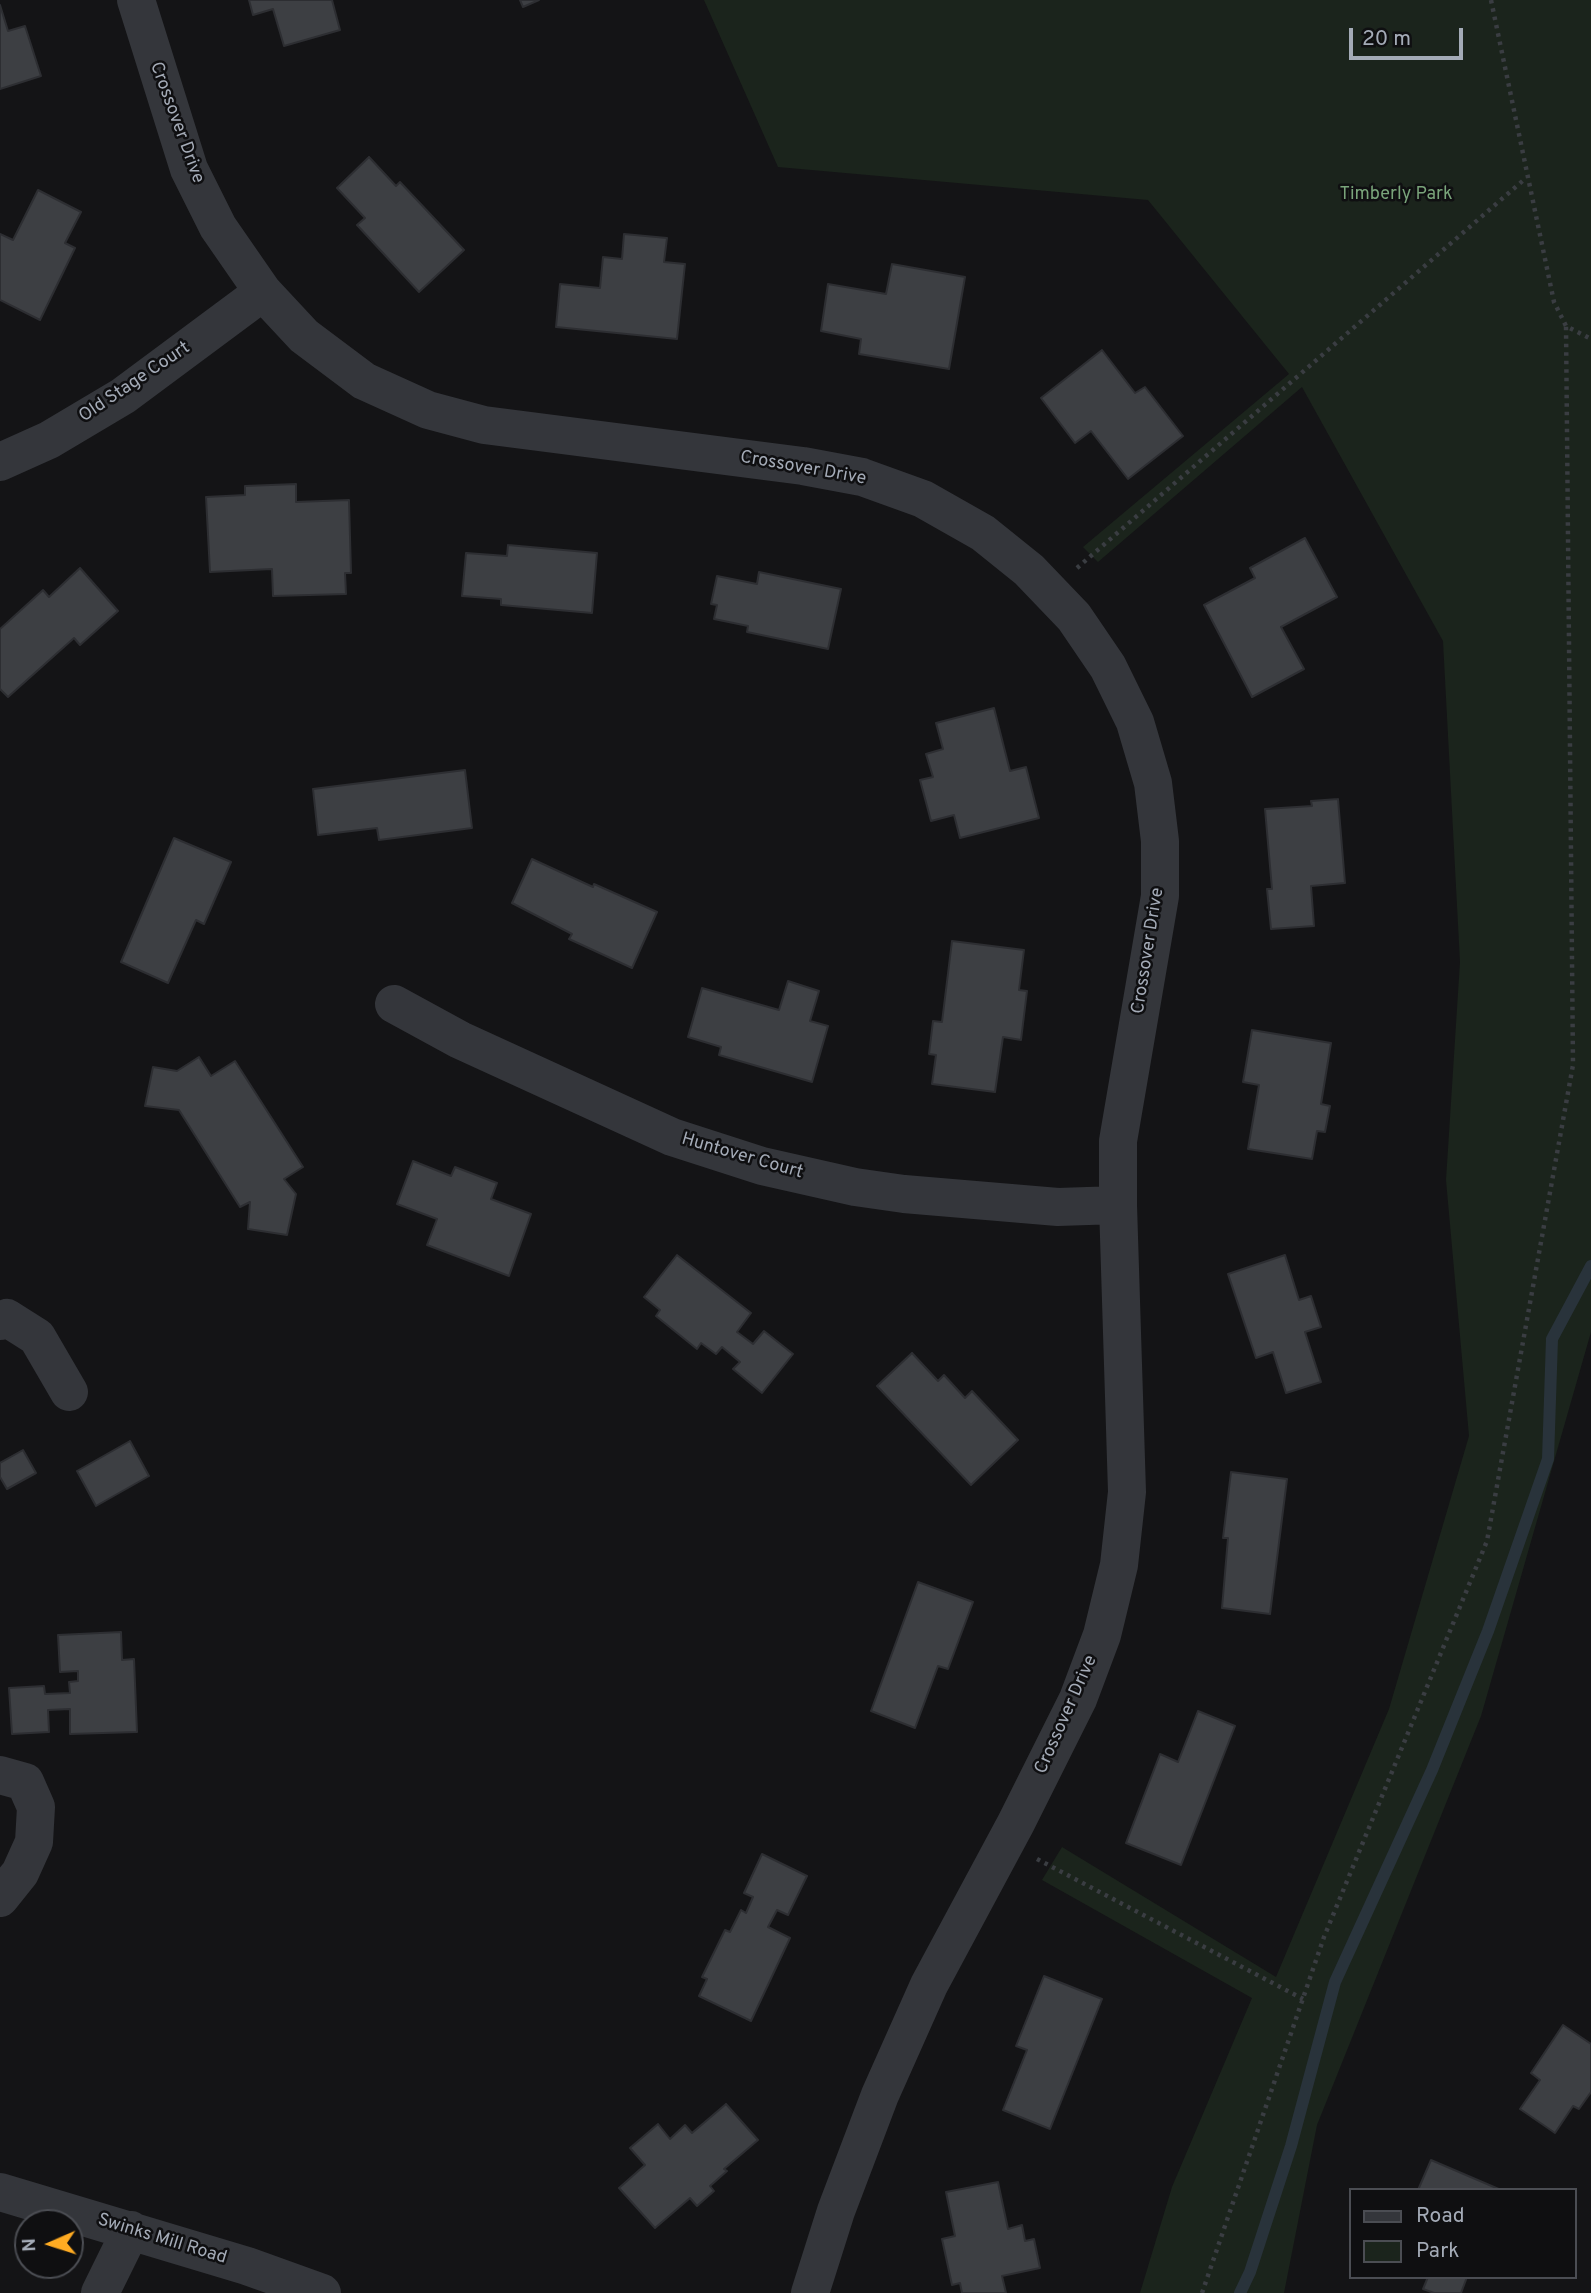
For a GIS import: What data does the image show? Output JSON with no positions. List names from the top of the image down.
{
  "streets": {
    "street": [
      "Crossover Drive",
      "Old Stage Court",
      "Huntover Court",
      "Swinks Mill Road"
    ]
  },
  "crossings": [
    ["Crossover Drive", "Old Stage Court"],
    ["Crossover Drive", "Huntover Court"]
  ],
  "parks": ["Timberly Park"],
  "legend": ["Road", "Park"],
  "scale_bar": "20 m",
  "north": "left"
}
